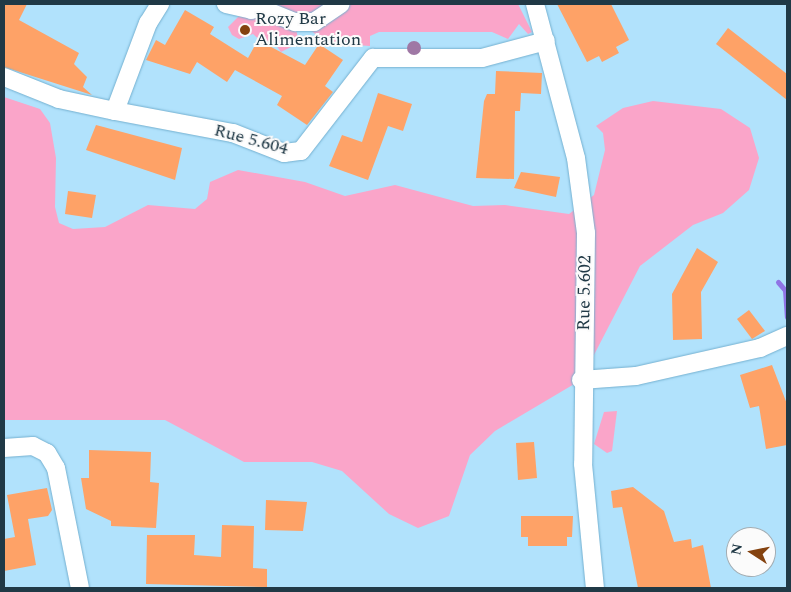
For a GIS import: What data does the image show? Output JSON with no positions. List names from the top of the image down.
{
  "streets": {
    "street": ["Rue 5.604", "Rue 5.602"]
  },
  "crossings": [
    ["Rue 5.604", "Rue 5.602"]
  ],
  "places": ["Rozy Bar Alimentation"],
  "north": "left"
}
